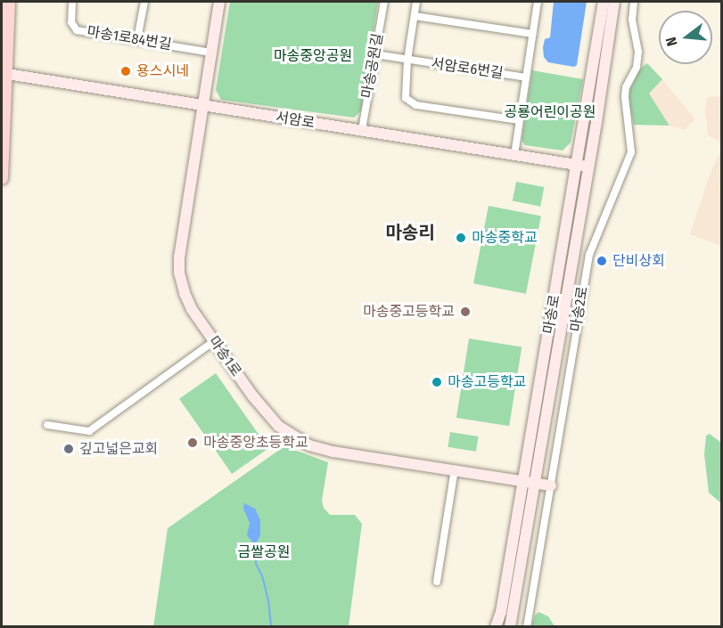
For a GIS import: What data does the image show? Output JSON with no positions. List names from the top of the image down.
{
  "streets": {
    "street": [
      "마송1로84번길",
      "마송공원길",
      "서암로6번길",
      "서암로",
      "마송2로",
      "마송로",
      "마송1로"
    ]
  },
  "crossings": [
    ["마송1로84번길", "마송1로"],
    ["마송공원길", "서암로6번길"],
    ["마송공원길", "서암로"],
    ["서암로", "마송로"],
    ["서암로", "마송1로"],
    ["마송2로", "마송1로"],
    ["마송로", "마송1로"]
  ],
  "districts": ["마송리"],
  "parks": ["마송중앙공원", "공룡어린이공원", "금쌀공원"],
  "places": [
    "용스시네",
    "마송중학교",
    "단비상회",
    "마송중고등학교",
    "마송고등학교",
    "마송중앙초등학교",
    "깊고넓은교회"
  ],
  "north": "left"
}
